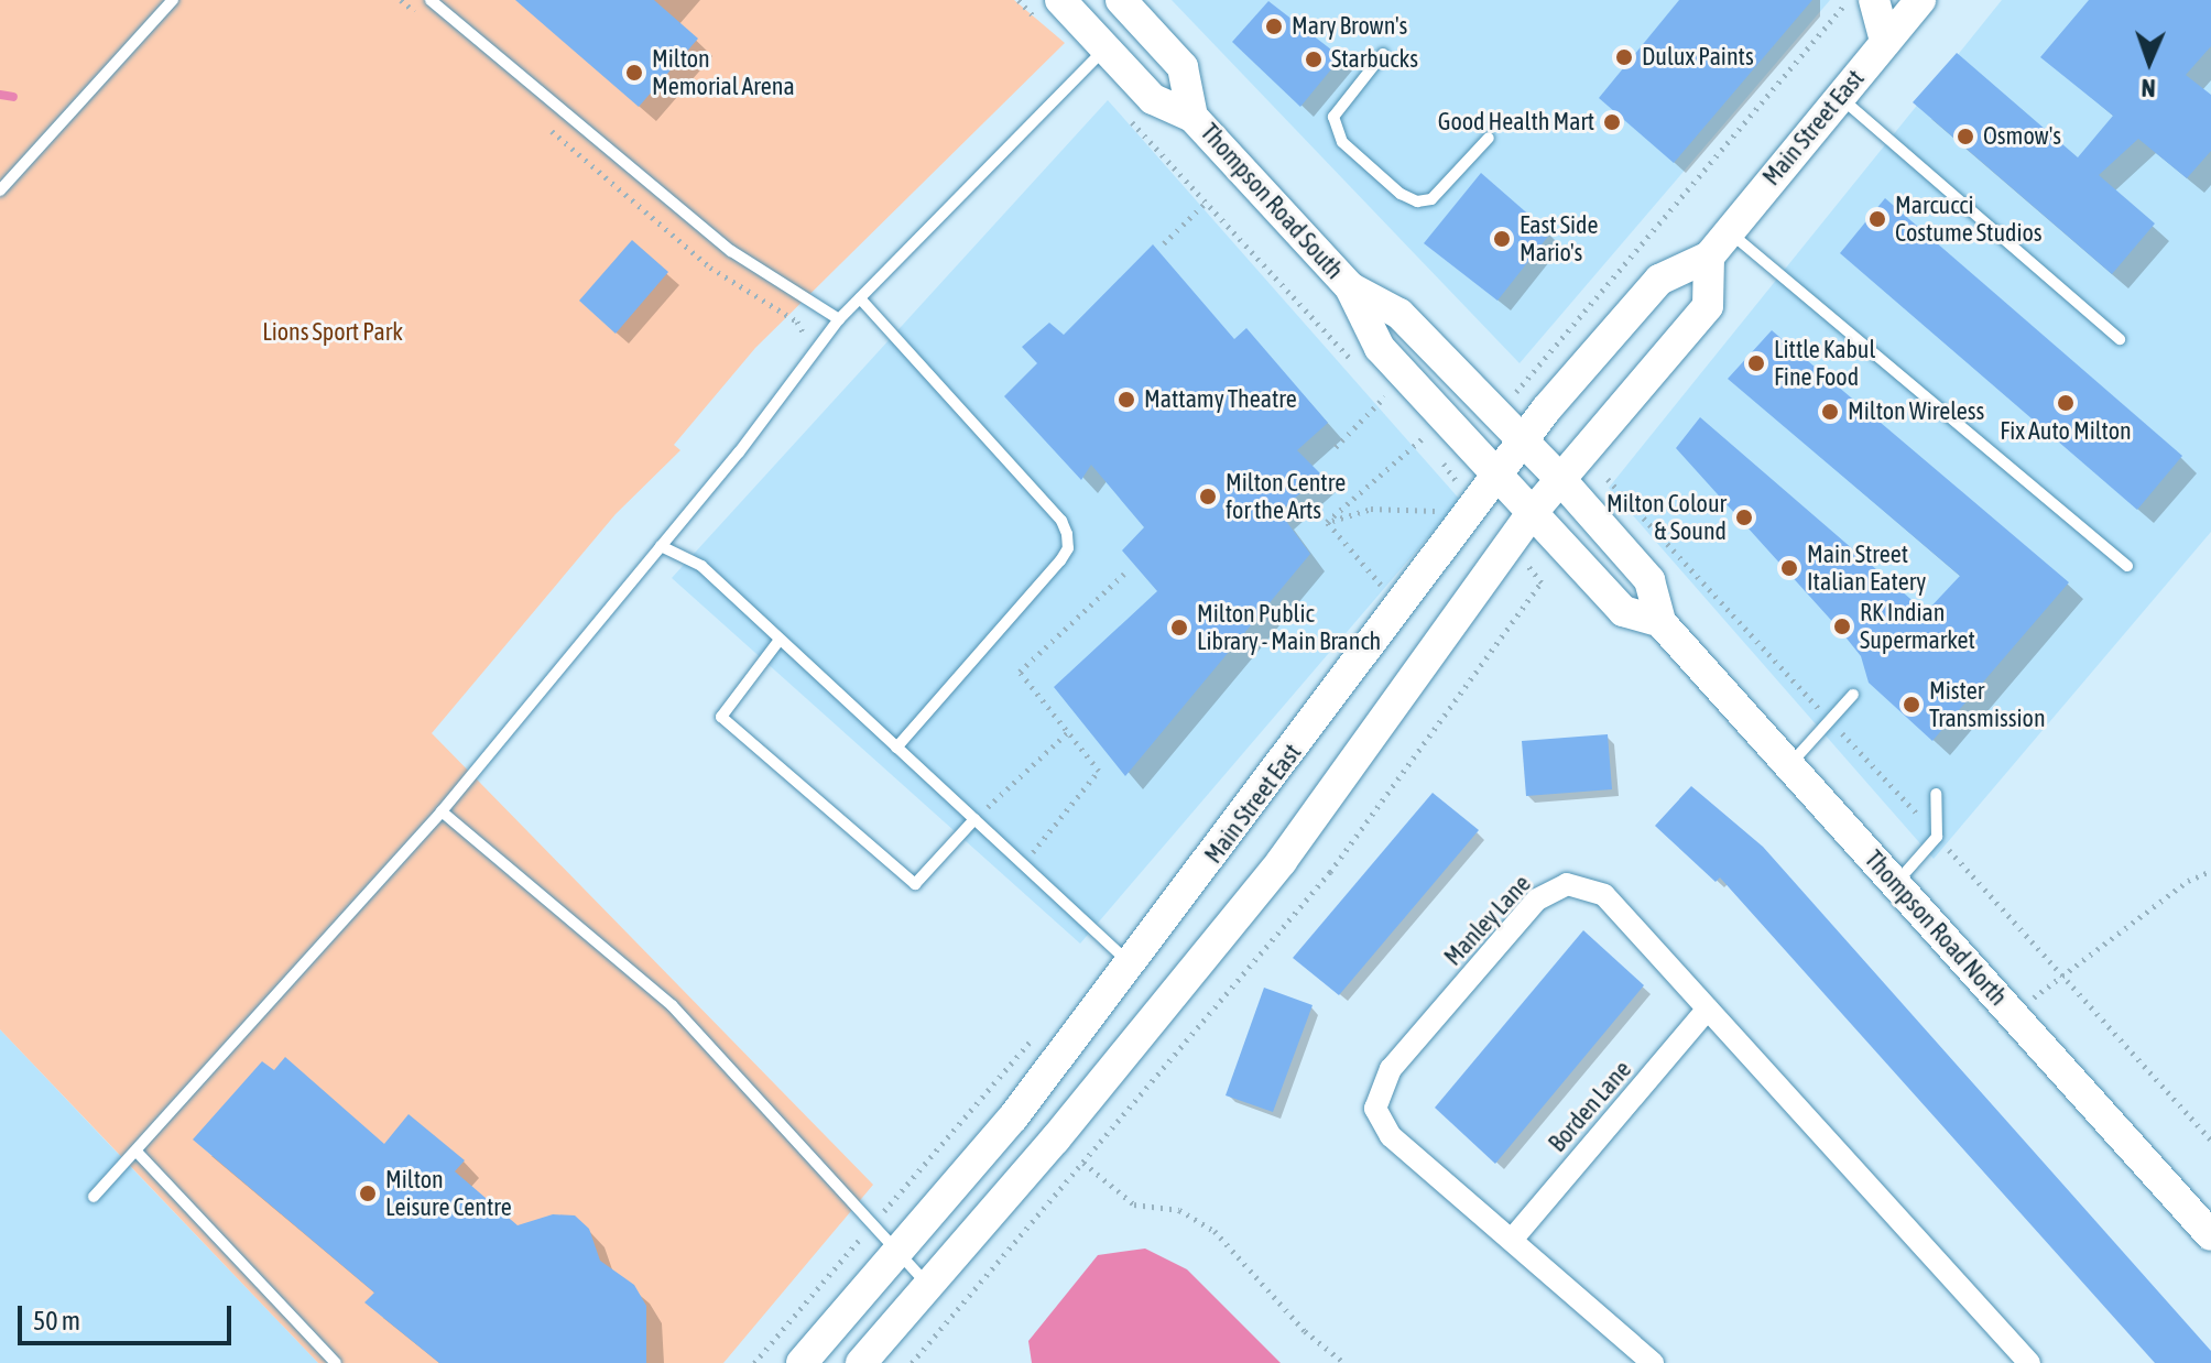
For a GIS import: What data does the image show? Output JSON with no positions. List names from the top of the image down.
{
  "streets": {
    "main road": ["Main Street East", "Thompson Road South", "Thompson Road North"],
    "street": ["Manley Lane", "Borden Lane"]
  },
  "crossings": [
    ["Main Street East", "Thompson Road South"],
    ["Main Street East", "Thompson Road North"],
    ["Thompson Road South", "Thompson Road North"],
    ["Manley Lane", "Borden Lane"]
  ],
  "parks": ["Lions Sport Park"],
  "places": [
    "Mary Brown's",
    "Dulux Paints",
    "Starbucks",
    "Milton Memorial Arena",
    "Good Health Mart",
    "Osmow's",
    "Marcucci Costume Studios",
    "East Side Mario's",
    "Little Kabul Fine Food",
    "Mattamy Theatre",
    "Fix Auto Milton",
    "Milton Wireless",
    "Milton Centre for the Arts",
    "Milton Colour & Sound",
    "Main Street Italian Eatery",
    "RK Indian Supermarket",
    "Milton Public Library - Main Branch",
    "Mister Transmission",
    "Milton Leisure Centre"
  ],
  "scale_bar": "50 m",
  "north": "bottom"
}
